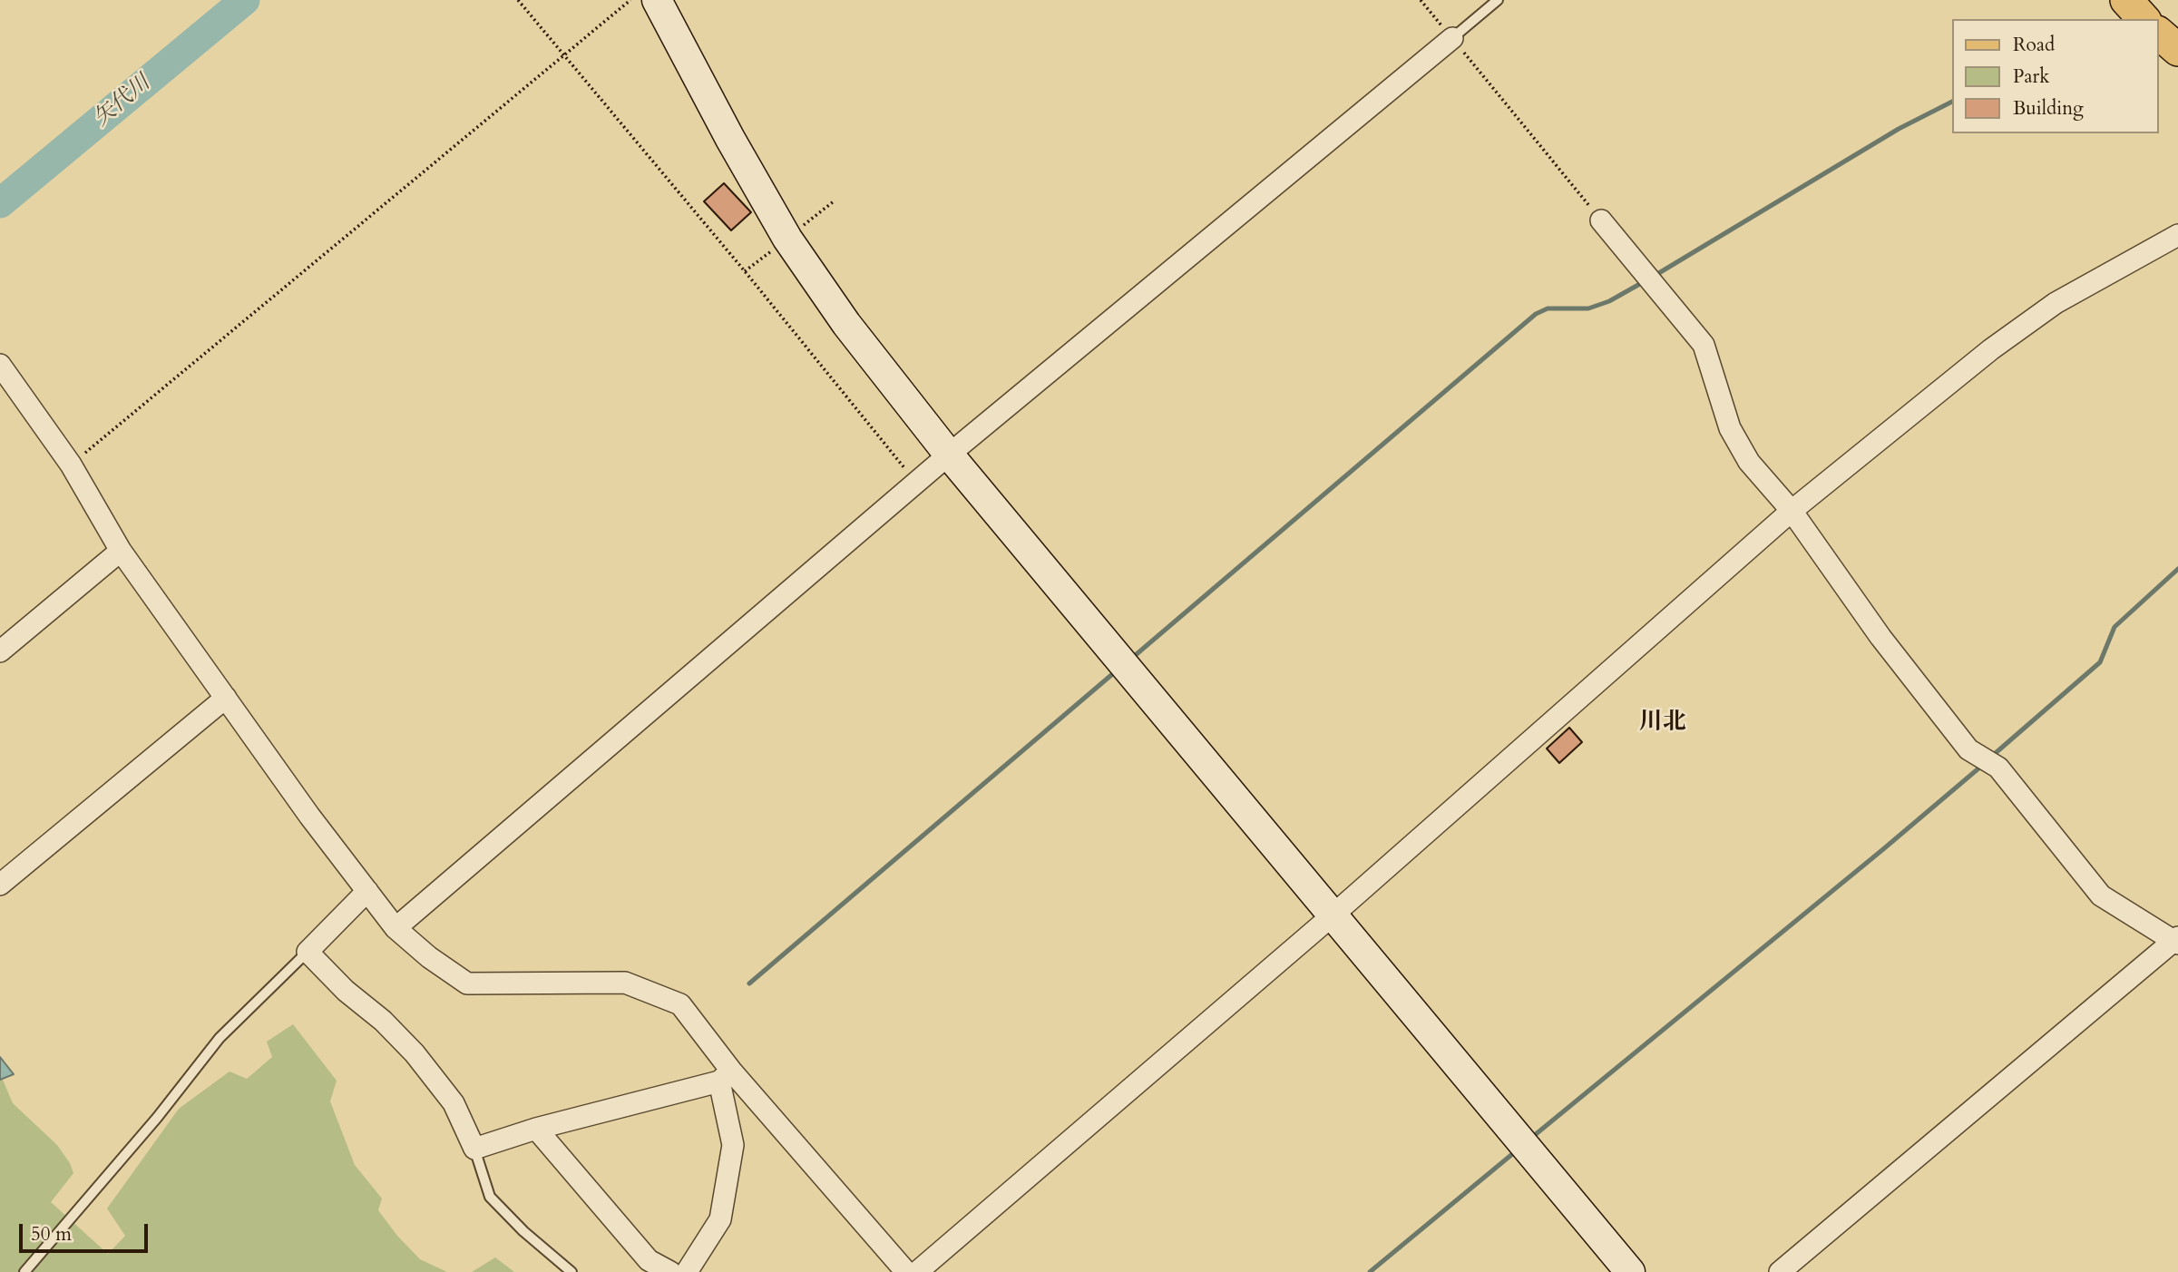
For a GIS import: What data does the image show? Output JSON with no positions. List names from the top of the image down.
{
  "districts": ["川北"],
  "water": ["矢代川"],
  "legend": ["Road", "Park", "Building"],
  "scale_bar": "50 m"
}
